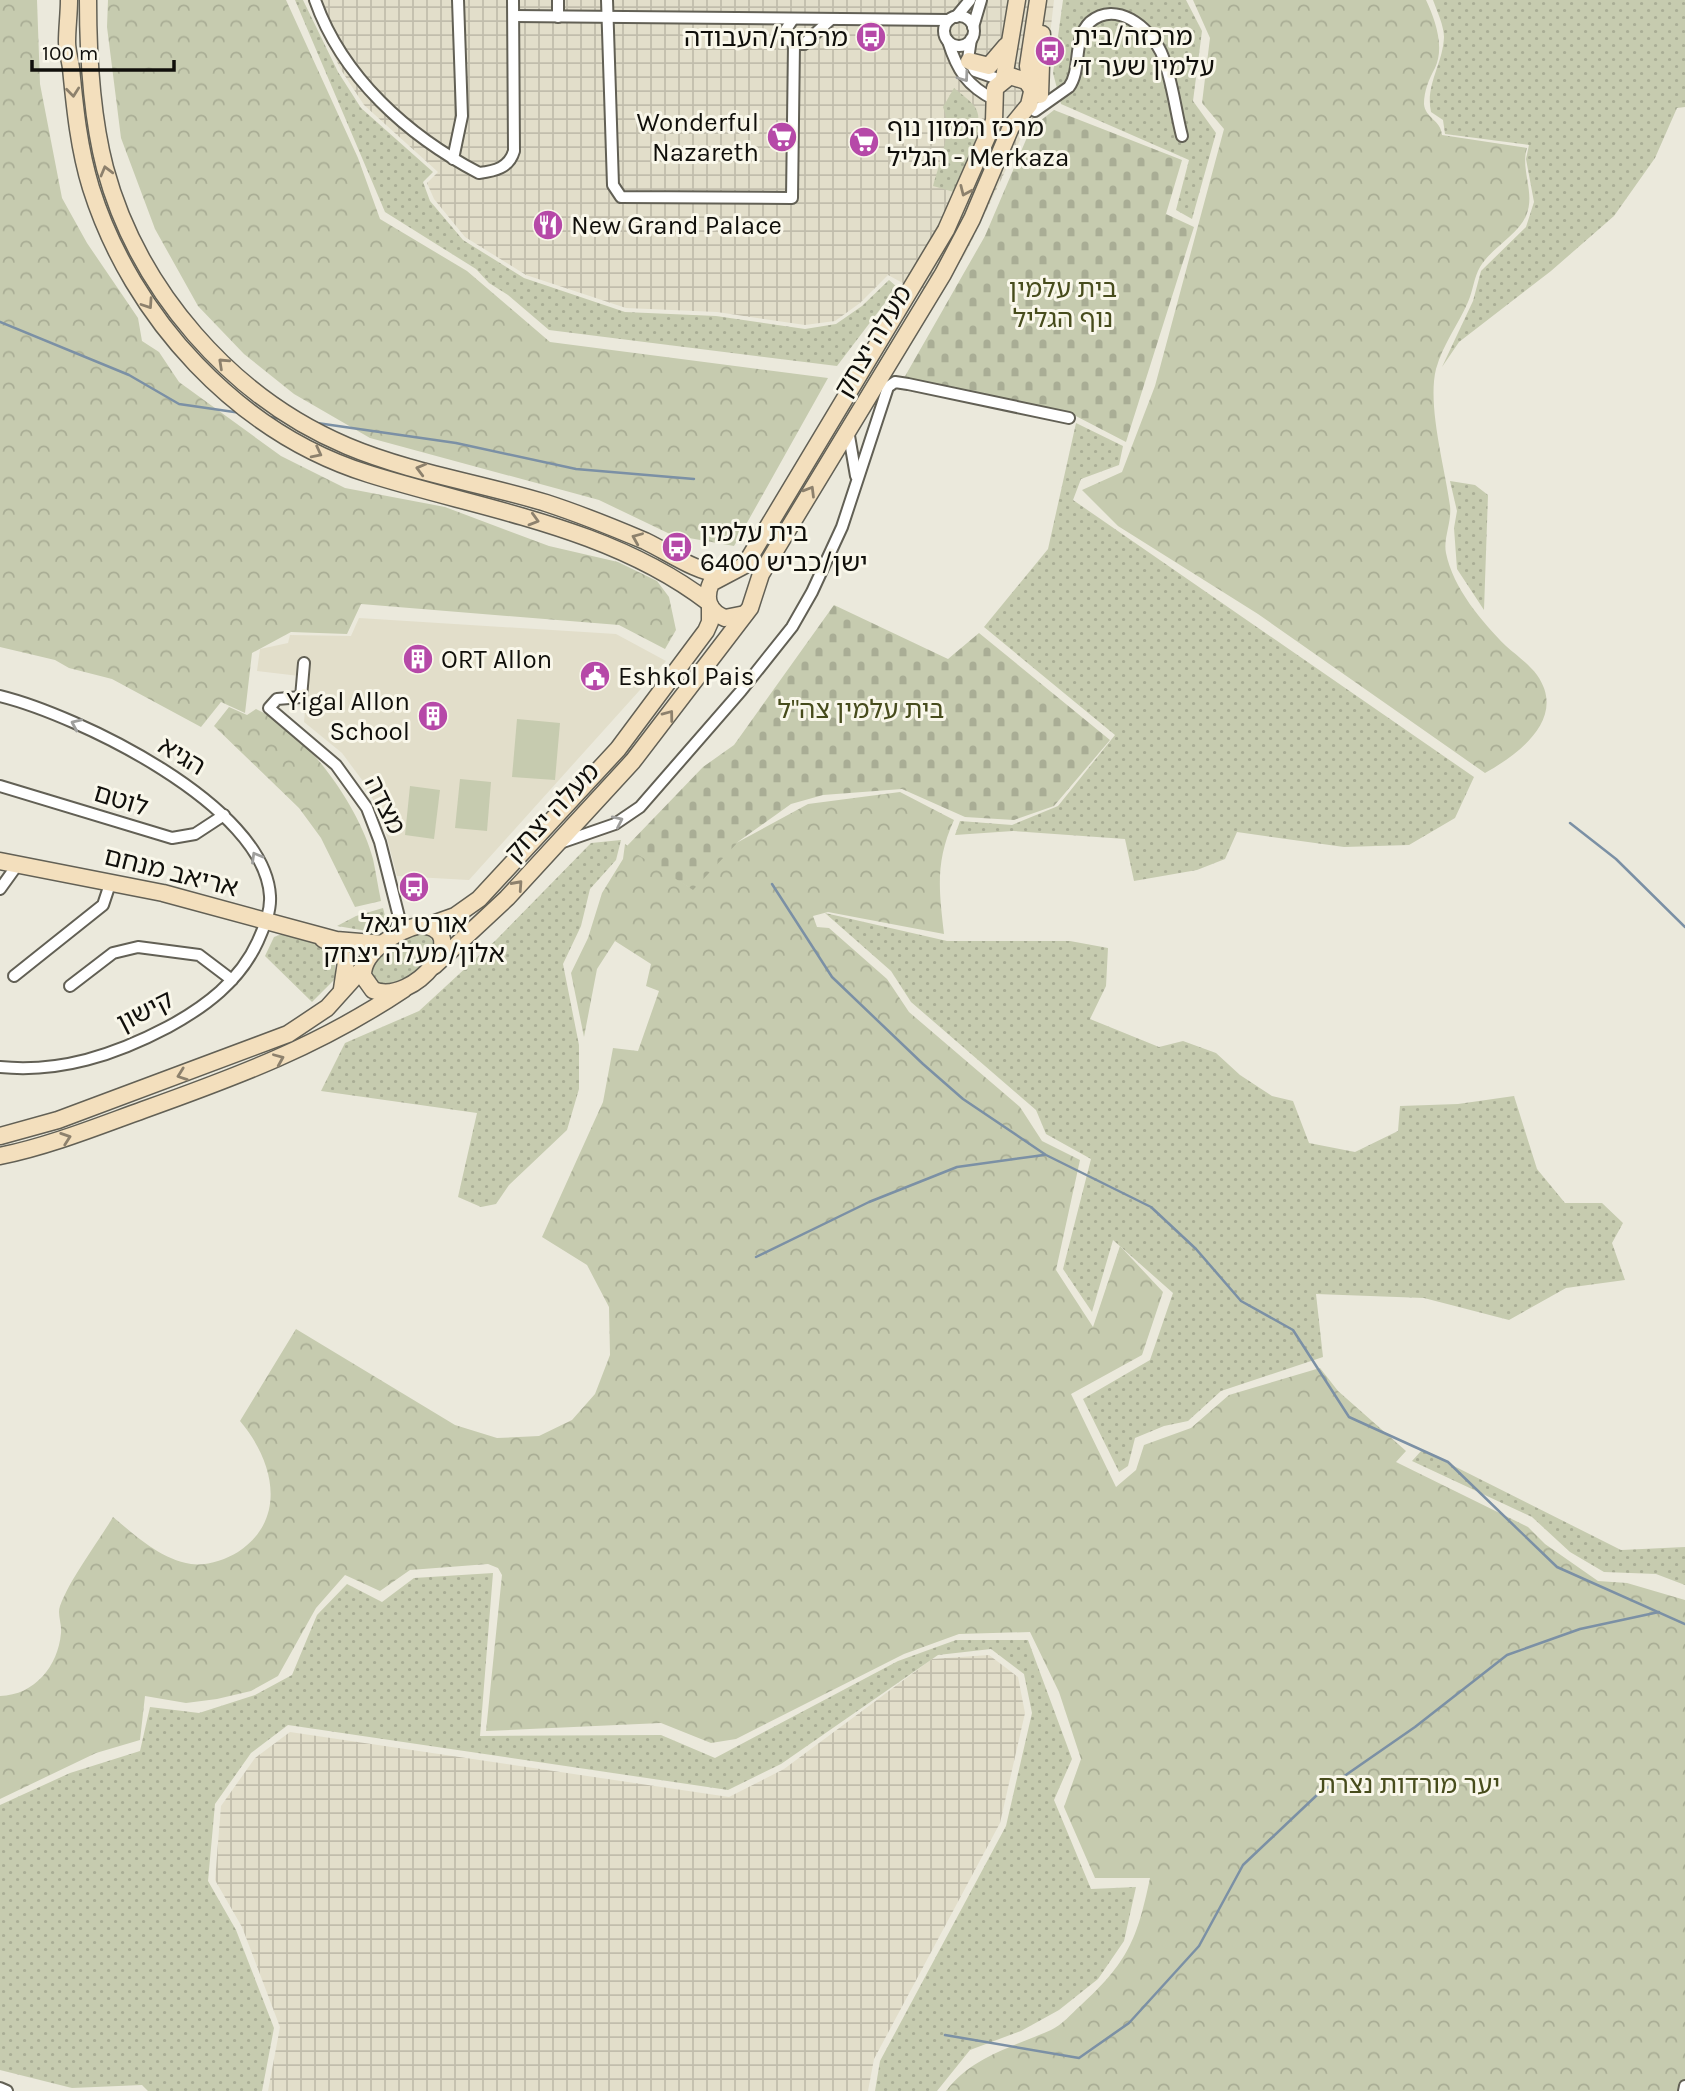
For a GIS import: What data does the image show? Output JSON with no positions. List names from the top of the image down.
{
  "streets": {
    "main road": ["מעלה יצחק", "אריאב מנחם"],
    "street": [
      "הגיא",
      "לוטם",
      "מצדה",
      "קישון"
    ]
  },
  "crossings": [
    ["מעלה יצחק", "מצדה"],
    ["הגיא", "לוטם"],
    ["הגיא", "אריאב מנחם"],
    ["הגיא", "קישון"],
    ["אריאב מנחם", "קישון"]
  ],
  "one_way": ["הגיא"],
  "parks": ["בית עלמין נוף הגליל", "בית עלמין צה\"ל", "יער מורדות נצרת"],
  "places": {
    "bus stop": [
      "מרכזה/העבודה",
      "מרכזה/בית עלמין שער ד׳",
      "בית עלמין ישן/כביש 6400",
      "אורט יגאל אלון/מעלה יצחק"
    ],
    "supermarket": ["Wonderful Nazareth", "מרכז המזון נוף הגליל - Merkaza"],
    "restaurant": ["New Grand Palace"],
    "building": ["ORT Allon", "Yigal Allon School"],
    "public building": ["Eshkol Pais"]
  },
  "scale_bar": "100 m"
}
